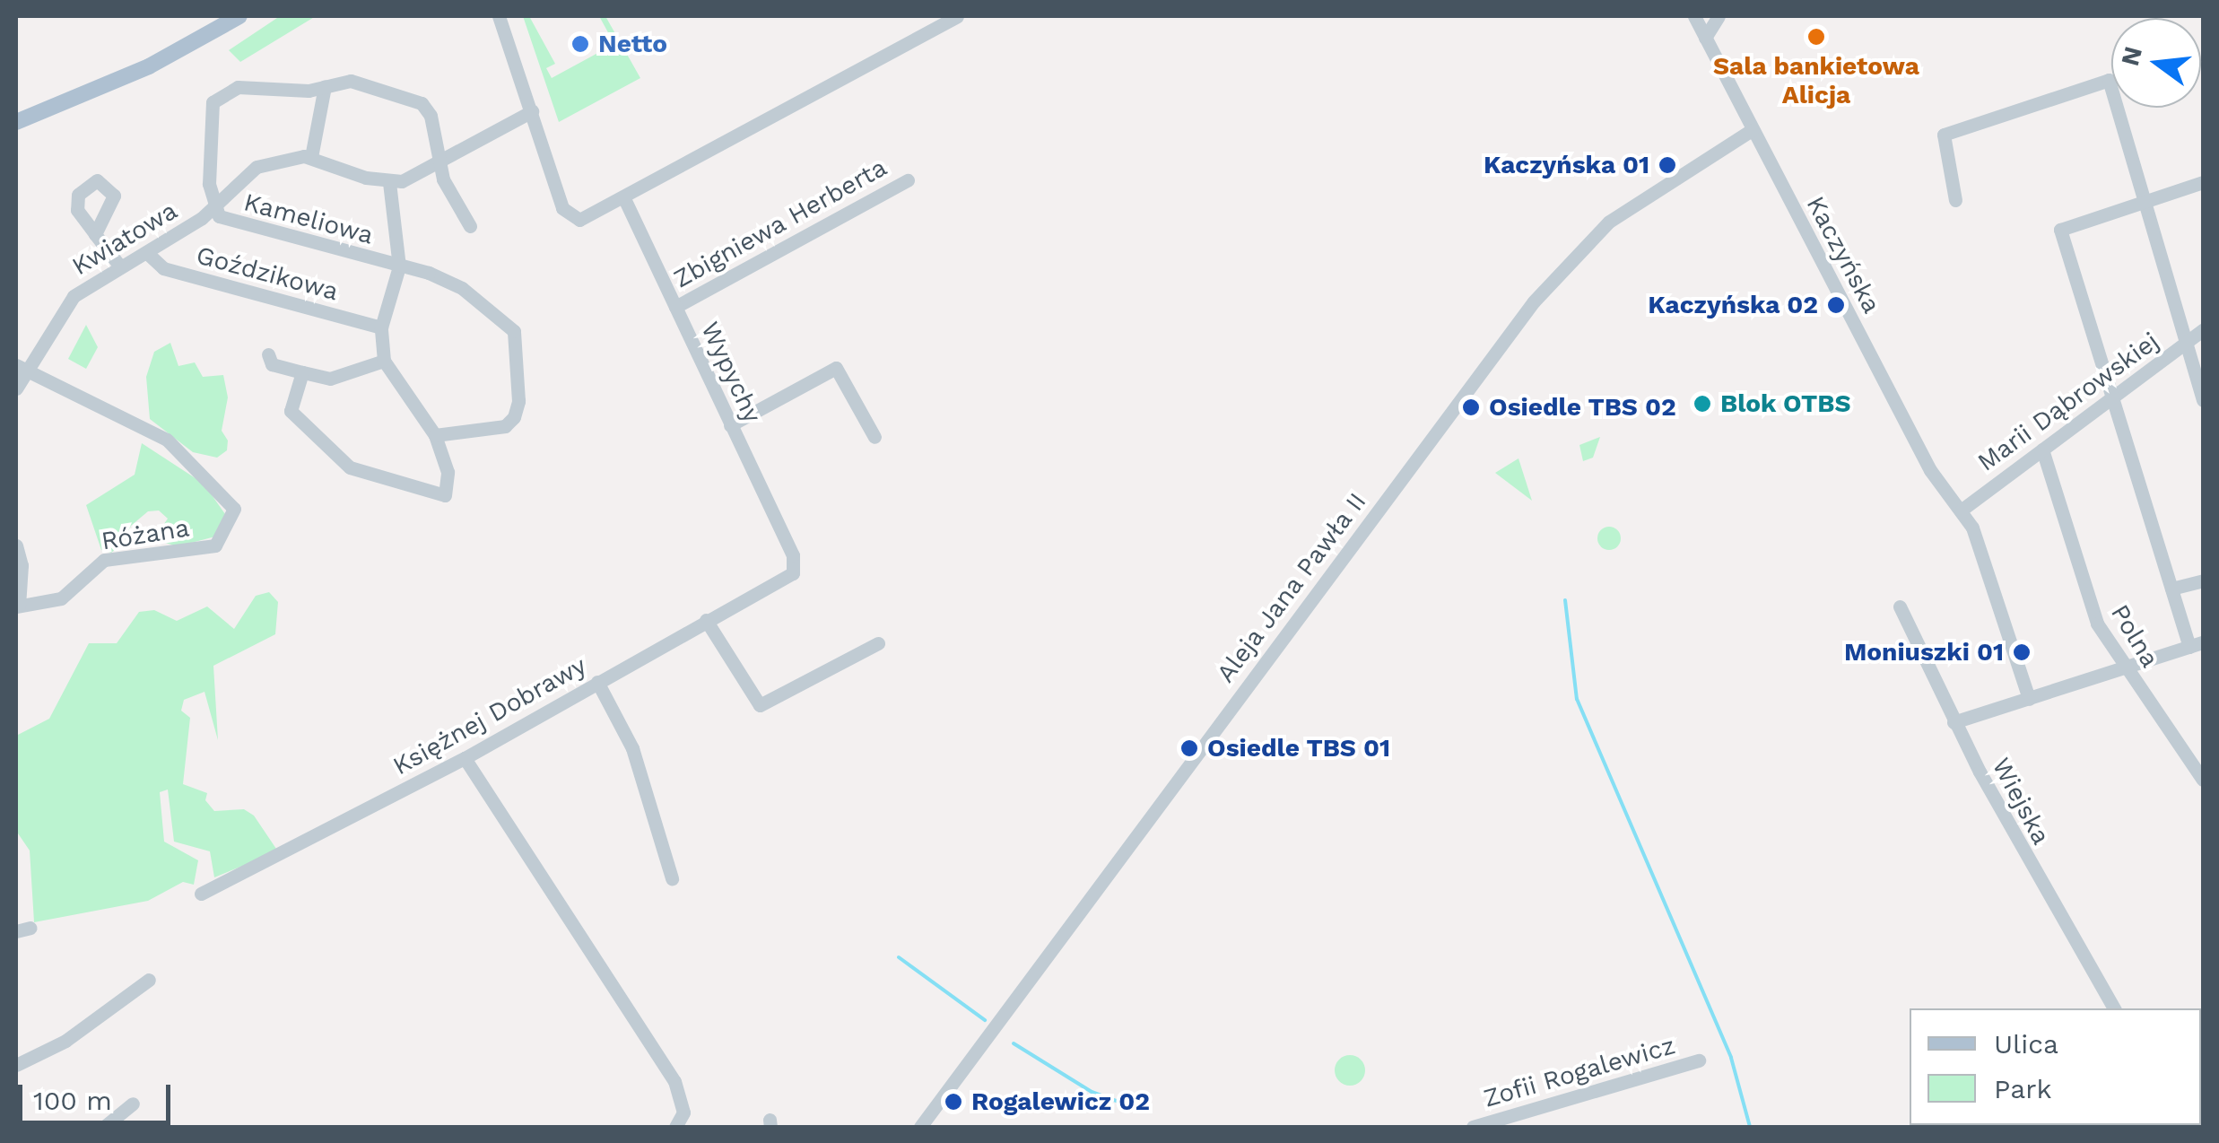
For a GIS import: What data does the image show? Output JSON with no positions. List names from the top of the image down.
{
  "streets": {
    "street": [
      "Kameliowa",
      "Zbigniewa Herberta",
      "Kwiatowa",
      "Kaczyńska",
      "Goździkowa",
      "Wypychy",
      "Marii Dąbrowskiej",
      "Różana",
      "Aleja Jana Pawła II",
      "Polna",
      "Księżnej Dobrawy",
      "Wiejska",
      "Zofii Rogalewicz"
    ]
  },
  "crossings": [
    ["Kameliowa", "Kwiatowa"],
    ["Kameliowa", "Goździkowa"],
    ["Zbigniewa Herberta", "Wypychy"],
    ["Kwiatowa", "Goździkowa"],
    ["Kwiatowa", "Różana"],
    ["Kaczyńska", "Marii Dąbrowskiej"],
    ["Kaczyńska", "Aleja Jana Pawła II"],
    ["Wypychy", "Księżnej Dobrawy"],
    ["Marii Dąbrowskiej", "Polna"]
  ],
  "places": [
    "Sala bankietowa Alicja",
    "Netto",
    "Kaczyńska 01",
    "Kaczyńska 02",
    "Blok OTBS",
    "Osiedle TBS 02",
    "Moniuszki 01",
    "Osiedle TBS 01",
    "Rogalewicz 02"
  ],
  "legend": ["Ulica", "Park"],
  "scale_bar": "100 m",
  "north": "left"
}
